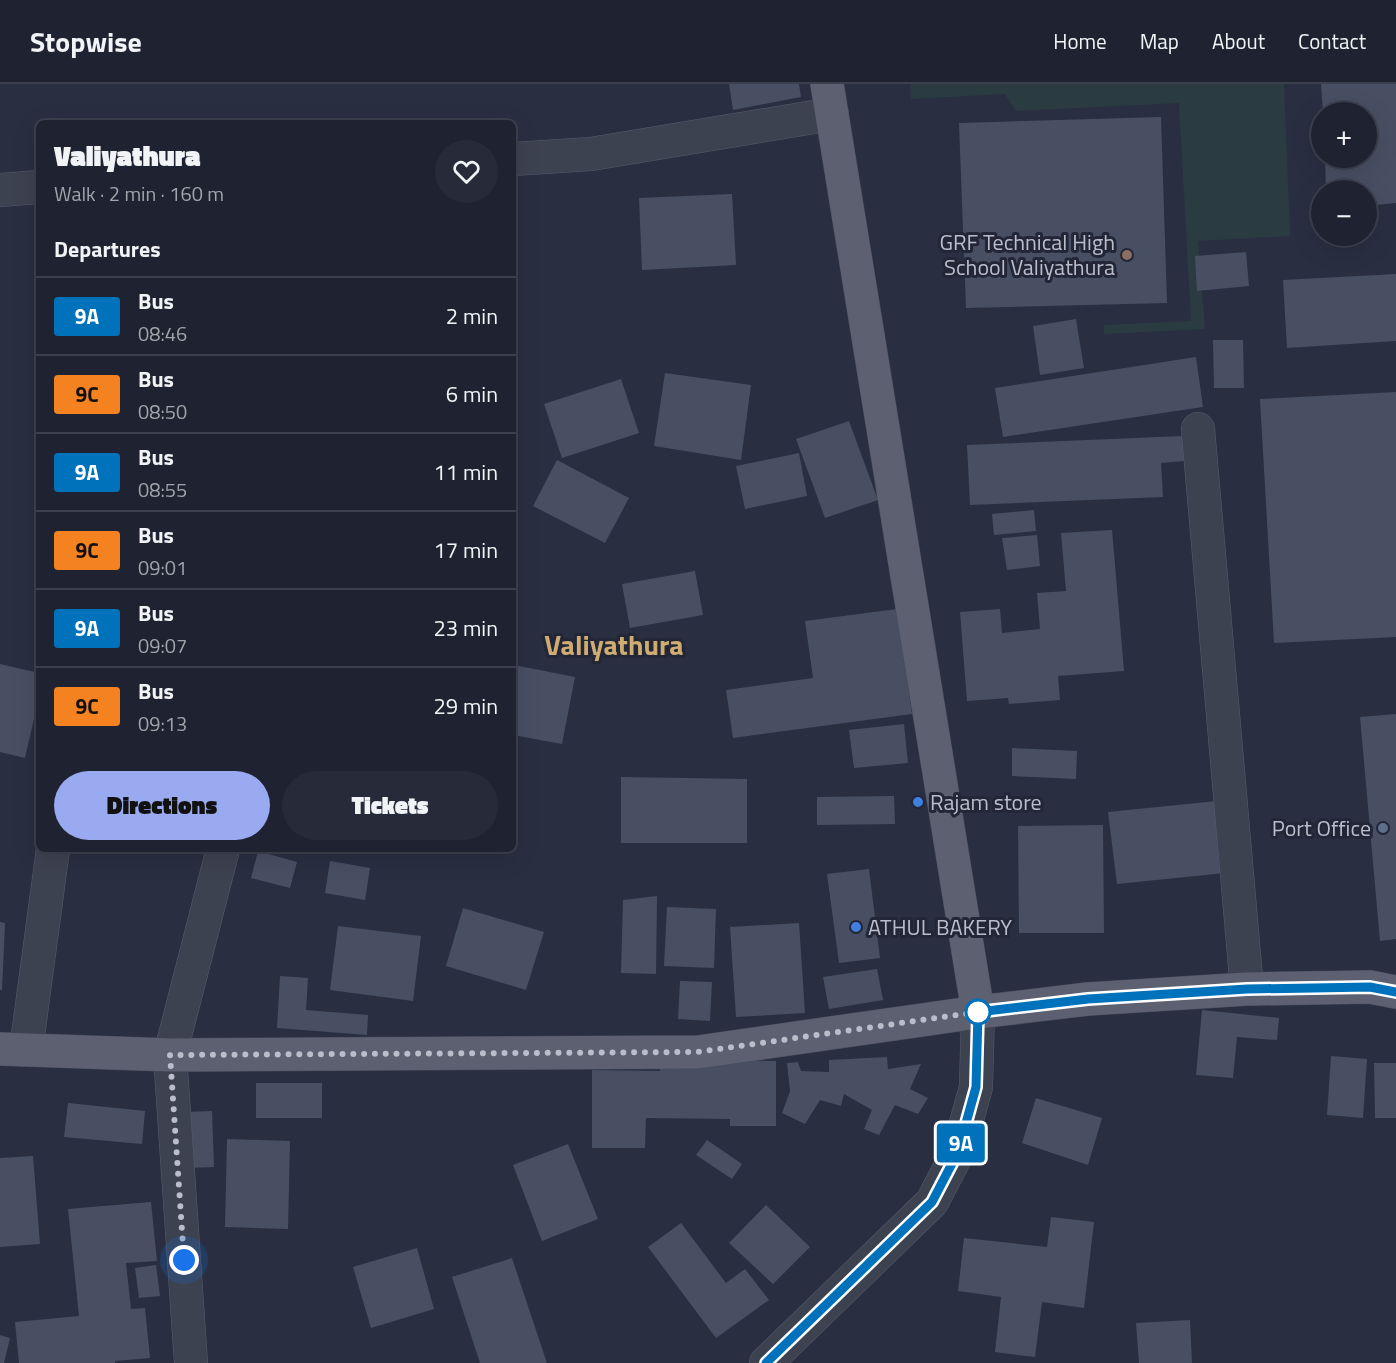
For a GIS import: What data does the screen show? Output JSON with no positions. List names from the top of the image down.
{
  "districts": ["Valiyathura"],
  "places": [
    "GRF Technical High School Valiyathura",
    "Rajam store",
    "Port Office",
    "ATHUL BAKERY"
  ],
  "lines": ["bus line 9A"],
  "page": {
    "header": "Stopwise",
    "nav": [
      "Home",
      "Map",
      "About",
      "Contact"
    ],
    "on_map": "9A",
    "map_buttons": ["+", "−"],
    "heading": [
      ["Valiyathura", "Walk · 2 min · 160 m"],
      "Departures"
    ],
    "list": [
      {
        "mark": "9A",
        "name": "Bus",
        "note": "08:46",
        "value": "2 min"
      },
      {
        "mark": "9C",
        "name": "Bus",
        "note": "08:50",
        "value": "6 min"
      },
      {
        "mark": "9A",
        "name": "Bus",
        "note": "08:55",
        "value": "11 min"
      },
      {
        "mark": "9C",
        "name": "Bus",
        "note": "09:01",
        "value": "17 min"
      },
      {
        "mark": "9A",
        "name": "Bus",
        "note": "09:07",
        "value": "23 min"
      },
      {
        "mark": "9C",
        "name": "Bus",
        "note": "09:13",
        "value": "29 min"
      }
    ],
    "buttons": ["Directions", "Tickets"]
  }
}
